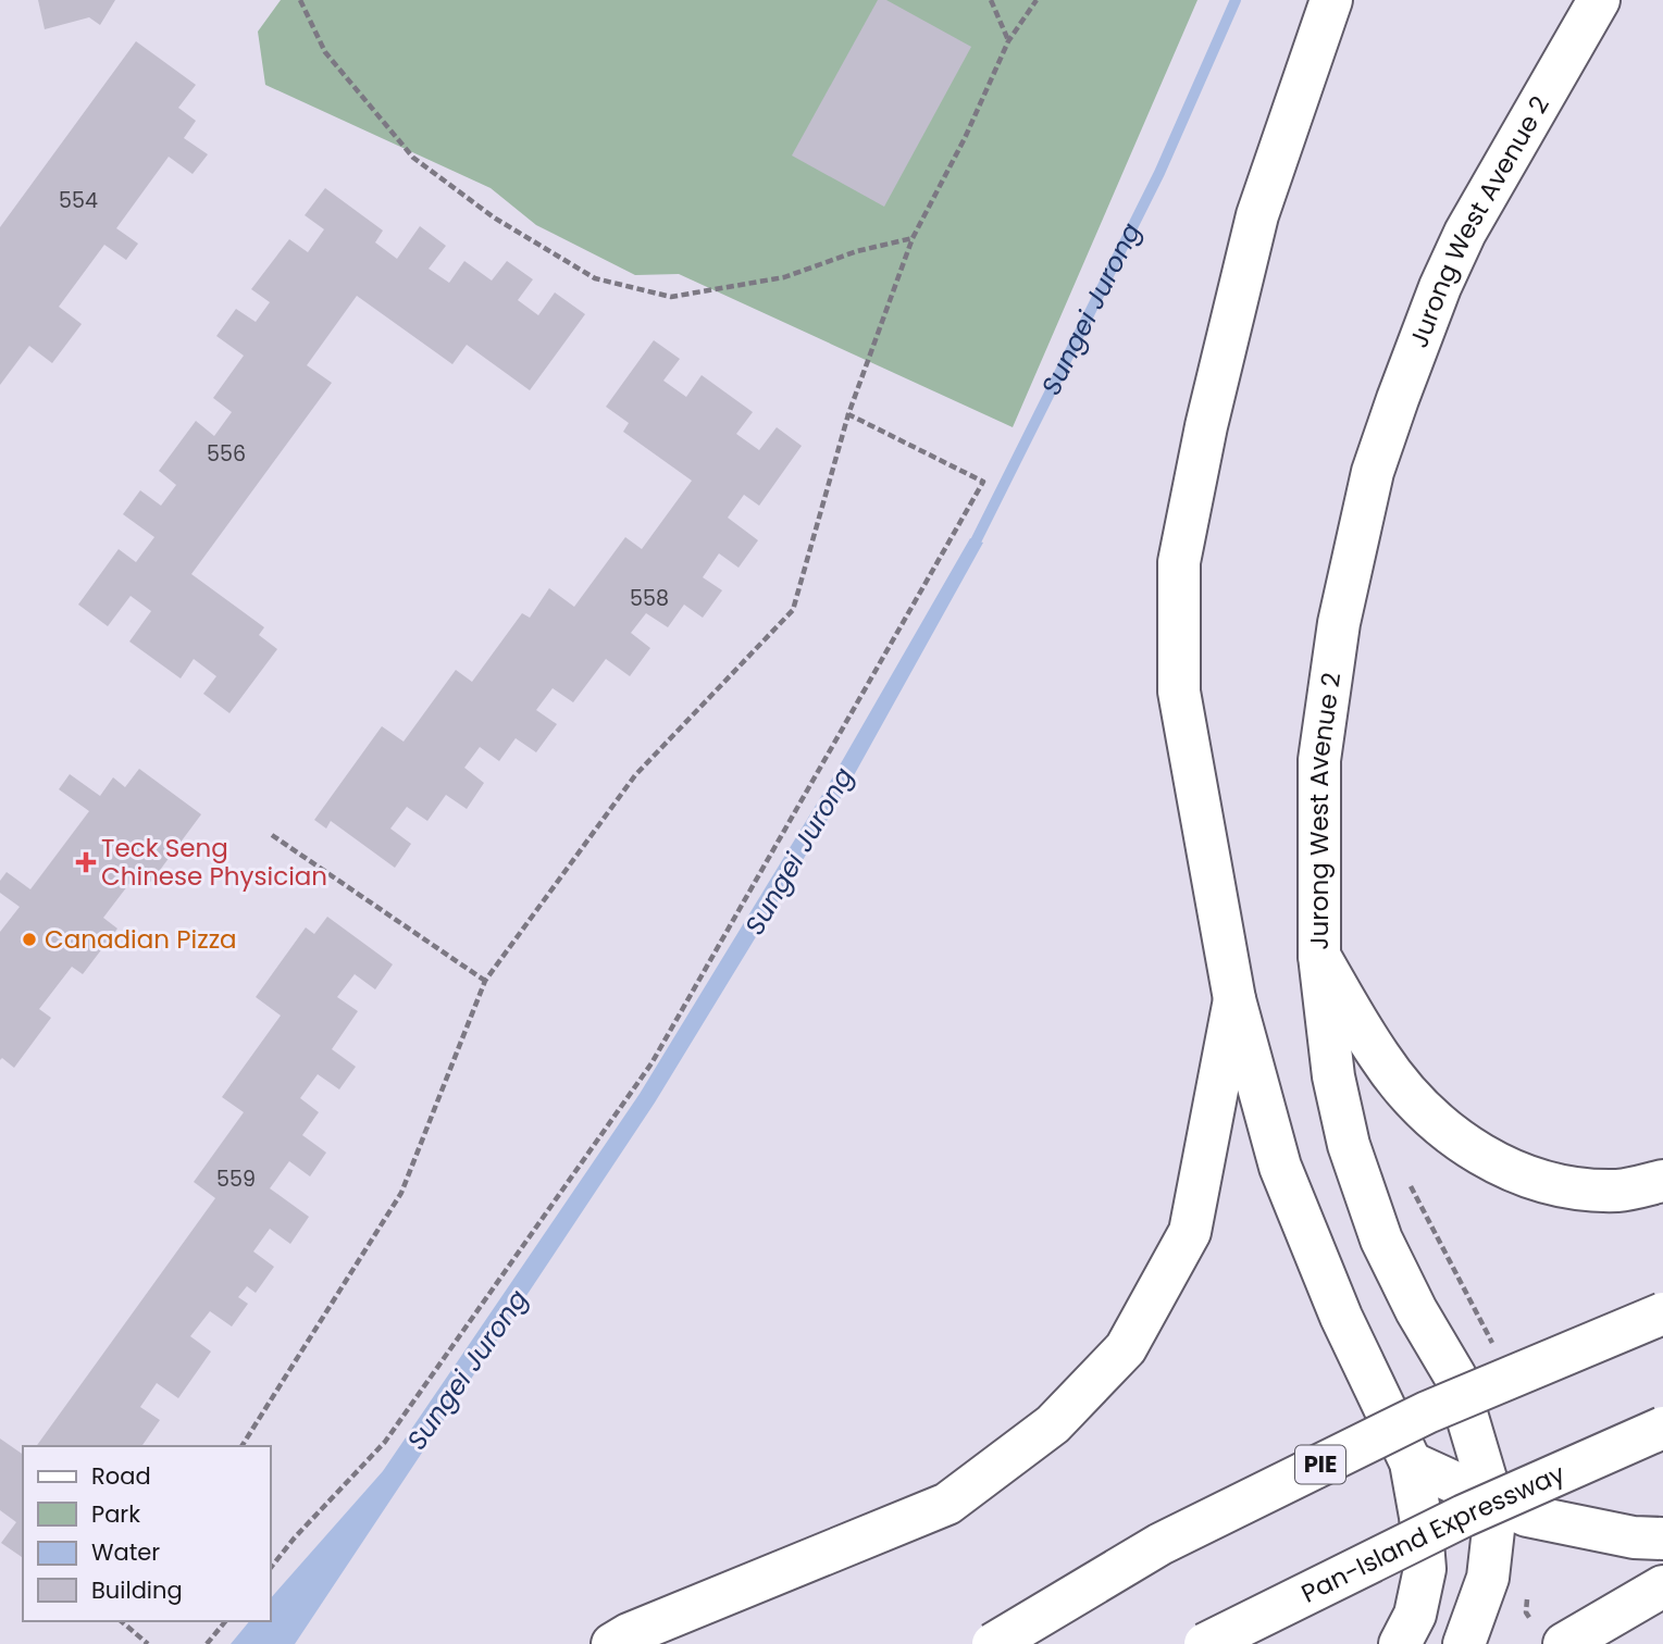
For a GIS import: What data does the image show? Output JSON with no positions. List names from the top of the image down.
{
  "streets": {
    "main road": ["Jurong West Avenue 2", "PIE", "Pan-Island Expressway"]
  },
  "water": ["Sungei Jurong"],
  "places": {
    "health": ["Teck Seng Chinese Physician"],
    "other": ["Canadian Pizza"]
  },
  "house_numbers": [
    "554",
    "556",
    "558",
    "559"
  ],
  "legend": [
    "Road",
    "Park",
    "Water",
    "Building"
  ]
}
